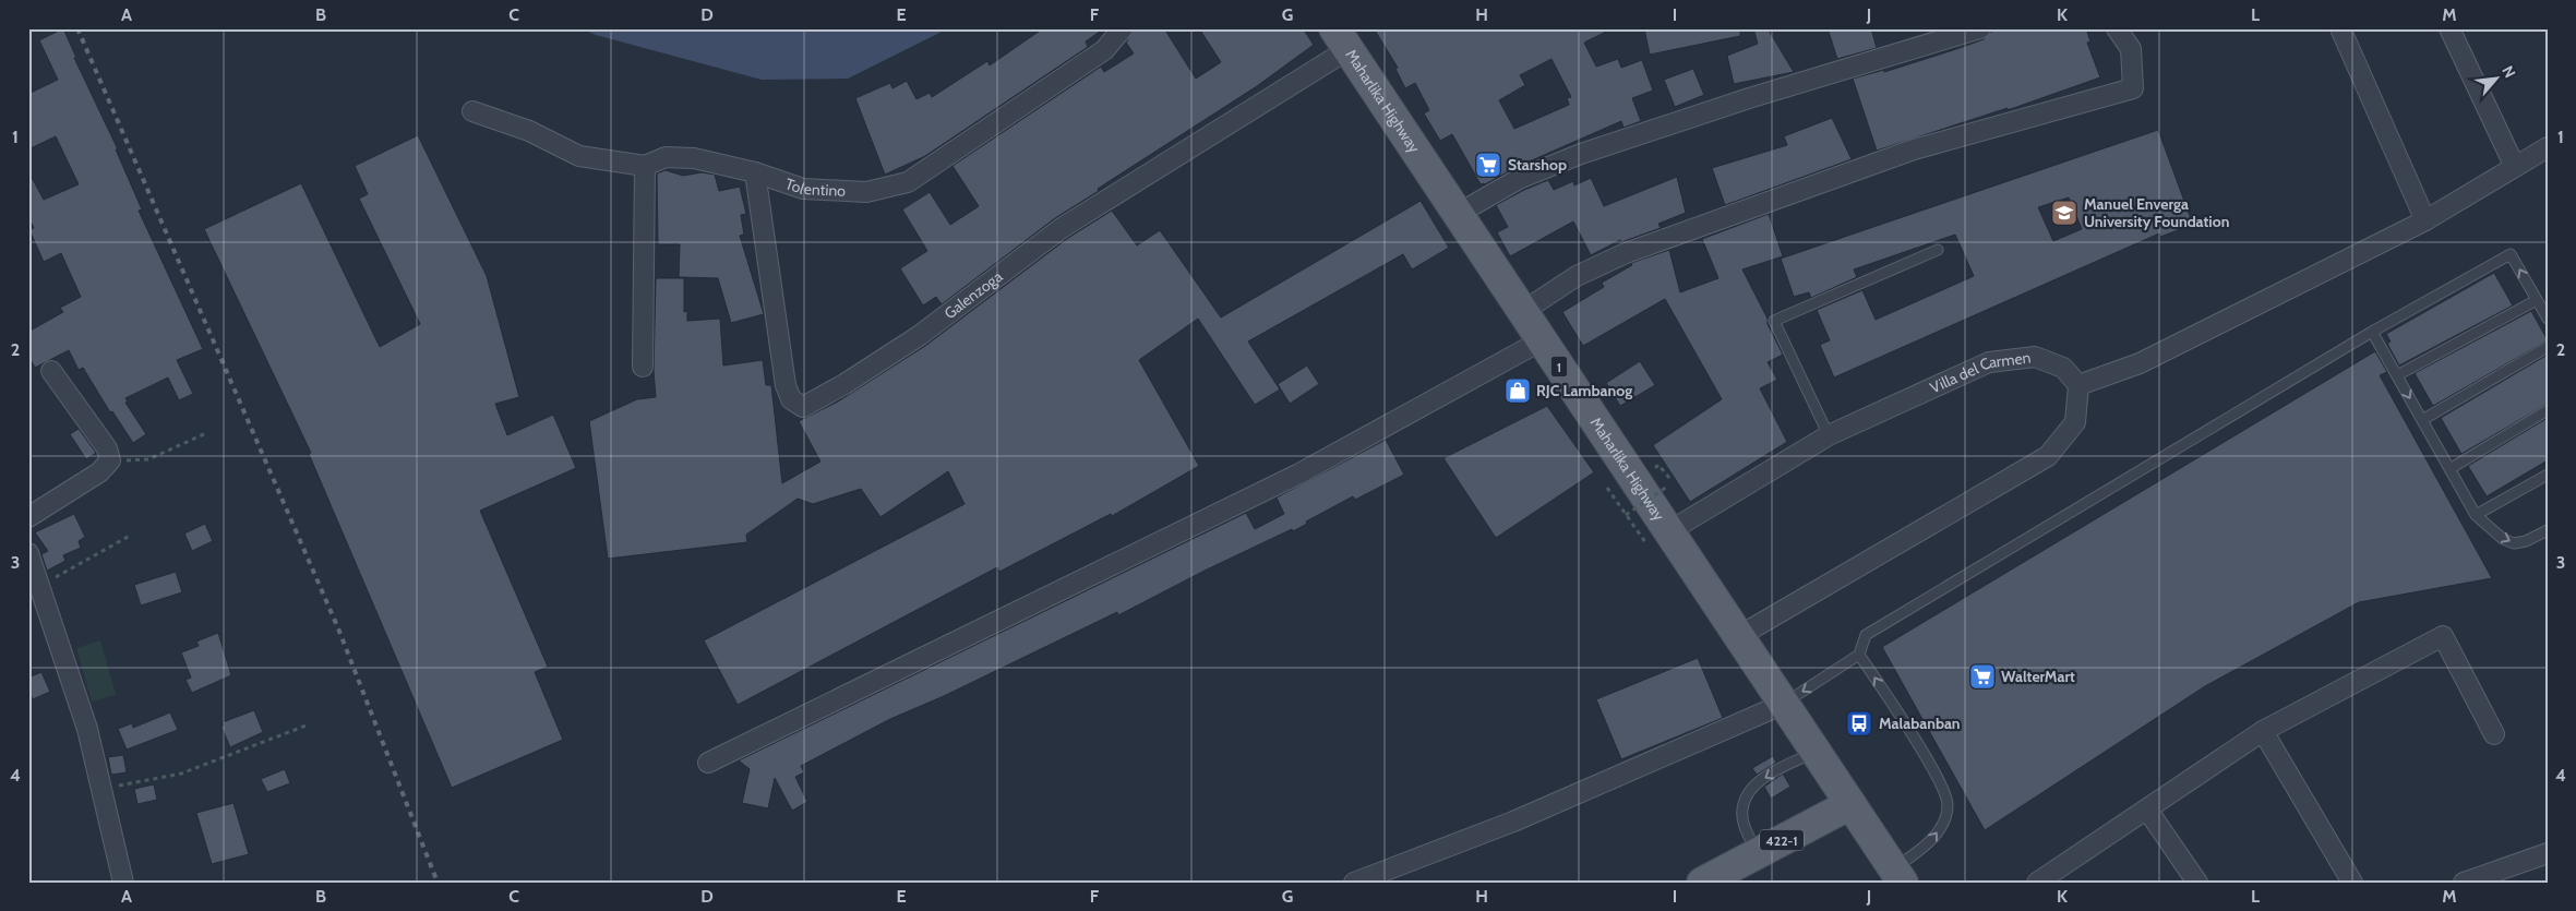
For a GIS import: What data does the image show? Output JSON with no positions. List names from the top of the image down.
{
  "streets": {
    "main road": ["Maharlika Highway", "1", "422-1"],
    "street": ["Tolentino", "Galenzoga", "Villa del Carmen"]
  },
  "crossings": [
    ["Maharlika Highway", "Galenzoga"],
    ["Maharlika Highway", "Villa del Carmen"],
    ["Maharlika Highway", "422-1"],
    ["Tolentino", "Galenzoga"]
  ],
  "places": {
    "supermarket": ["Starshop", "WalterMart"],
    "school or university": ["Manuel Enverga University Foundation"],
    "shop": ["RJC Lambanog"],
    "bus stop": ["Malabanban"]
  },
  "north": "top right",
  "grid": {
    "columns": [
      "A",
      "B",
      "C",
      "D",
      "E",
      "F",
      "G",
      "H",
      "I",
      "J",
      "K",
      "L",
      "M"
    ],
    "rows": [
      "1",
      "2",
      "3",
      "4"
    ]
  }
}
